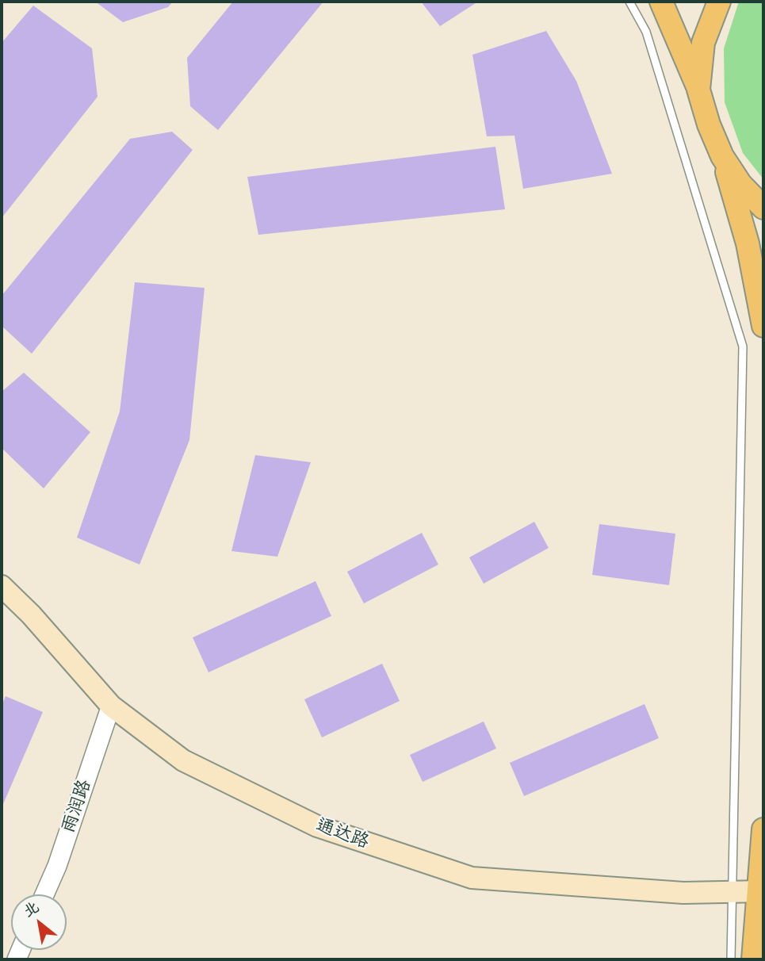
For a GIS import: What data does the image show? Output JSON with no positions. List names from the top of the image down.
{
  "streets": {
    "main road": ["通达路"],
    "street": ["雨润路"]
  },
  "crossings": [
    ["雨润路", "通达路"]
  ],
  "north": "top left"
}
